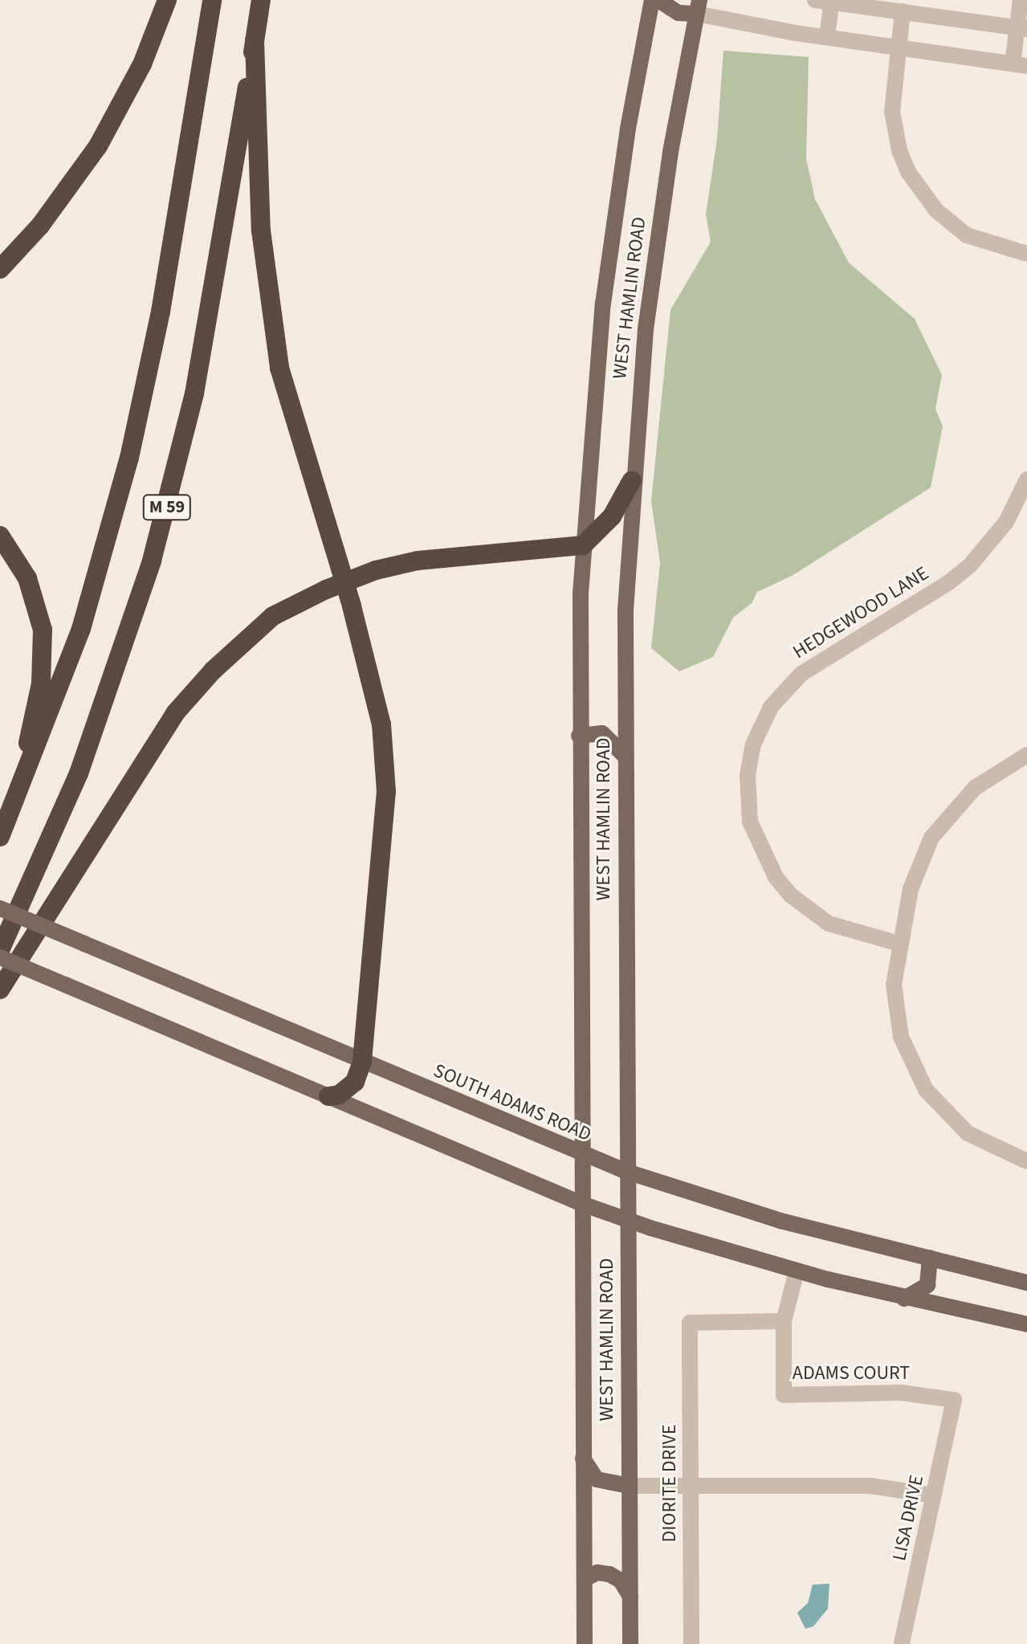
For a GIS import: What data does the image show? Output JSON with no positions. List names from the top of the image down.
{
  "streets": {
    "highway": ["M 59"],
    "main road": ["WEST HAMLIN ROAD", "SOUTH ADAMS ROAD"],
    "street": [
      "HEDGEWOOD LANE",
      "ADAMS COURT",
      "DIORITE DRIVE",
      "LISA DRIVE"
    ]
  },
  "crossings": [
    ["WEST HAMLIN ROAD", "SOUTH ADAMS ROAD"],
    ["ADAMS COURT", "DIORITE DRIVE"],
    ["ADAMS COURT", "LISA DRIVE"]
  ]
}
